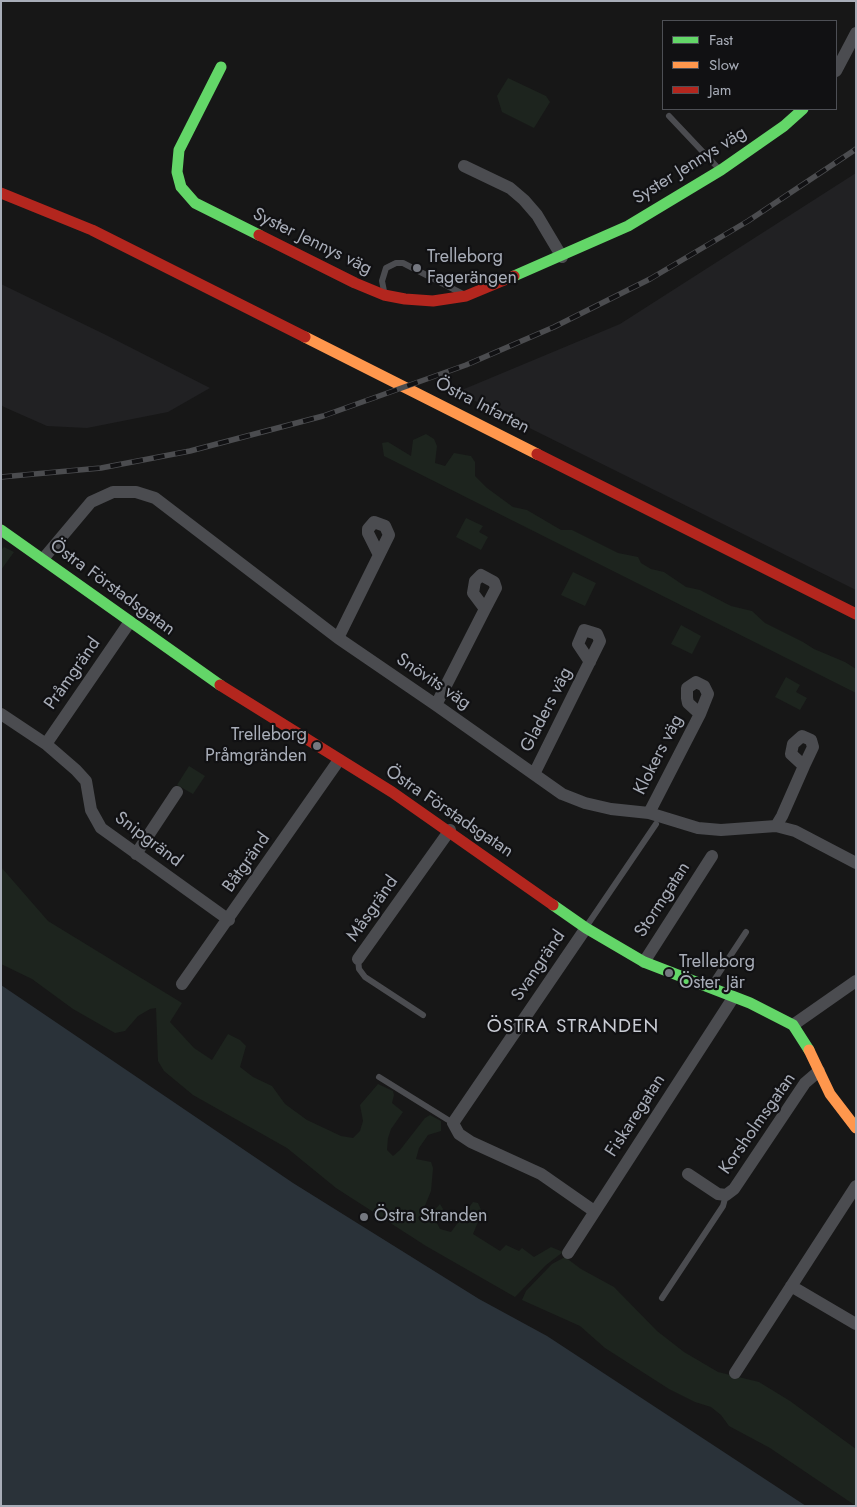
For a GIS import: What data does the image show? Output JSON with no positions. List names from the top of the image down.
{
  "streets": {
    "street": [
      "Syster Jennys väg",
      "Östra Infarten",
      "Östra Förstadsgatan",
      "Pråmgränd",
      "Snövits väg",
      "Gladers väg",
      "Klokers väg",
      "Snipgränd",
      "Båtgränd",
      "Stormgatan",
      "Måsgränd",
      "Svangränd",
      "Fiskaregatan",
      "Korsholmsgatan"
    ]
  },
  "crossings": [
    ["Östra Förstadsgatan", "Pråmgränd"],
    ["Östra Förstadsgatan", "Snövits väg"],
    ["Östra Förstadsgatan", "Båtgränd"],
    ["Östra Förstadsgatan", "Stormgatan"],
    ["Östra Förstadsgatan", "Måsgränd"],
    ["Östra Förstadsgatan", "Svangränd"],
    ["Östra Förstadsgatan", "Fiskaregatan"],
    ["Pråmgränd", "Snipgränd"],
    ["Snövits väg", "Gladers väg"],
    ["Snövits väg", "Klokers väg"],
    ["Snipgränd", "Båtgränd"]
  ],
  "districts": ["ÖSTRA STRANDEN"],
  "places": [
    "Trelleborg Fagerängen",
    "Trelleborg Pråmgränden",
    "Trelleborg Öster Jär",
    "Östra Stranden"
  ],
  "legend": ["Fast", "Slow", "Jam"]
}
